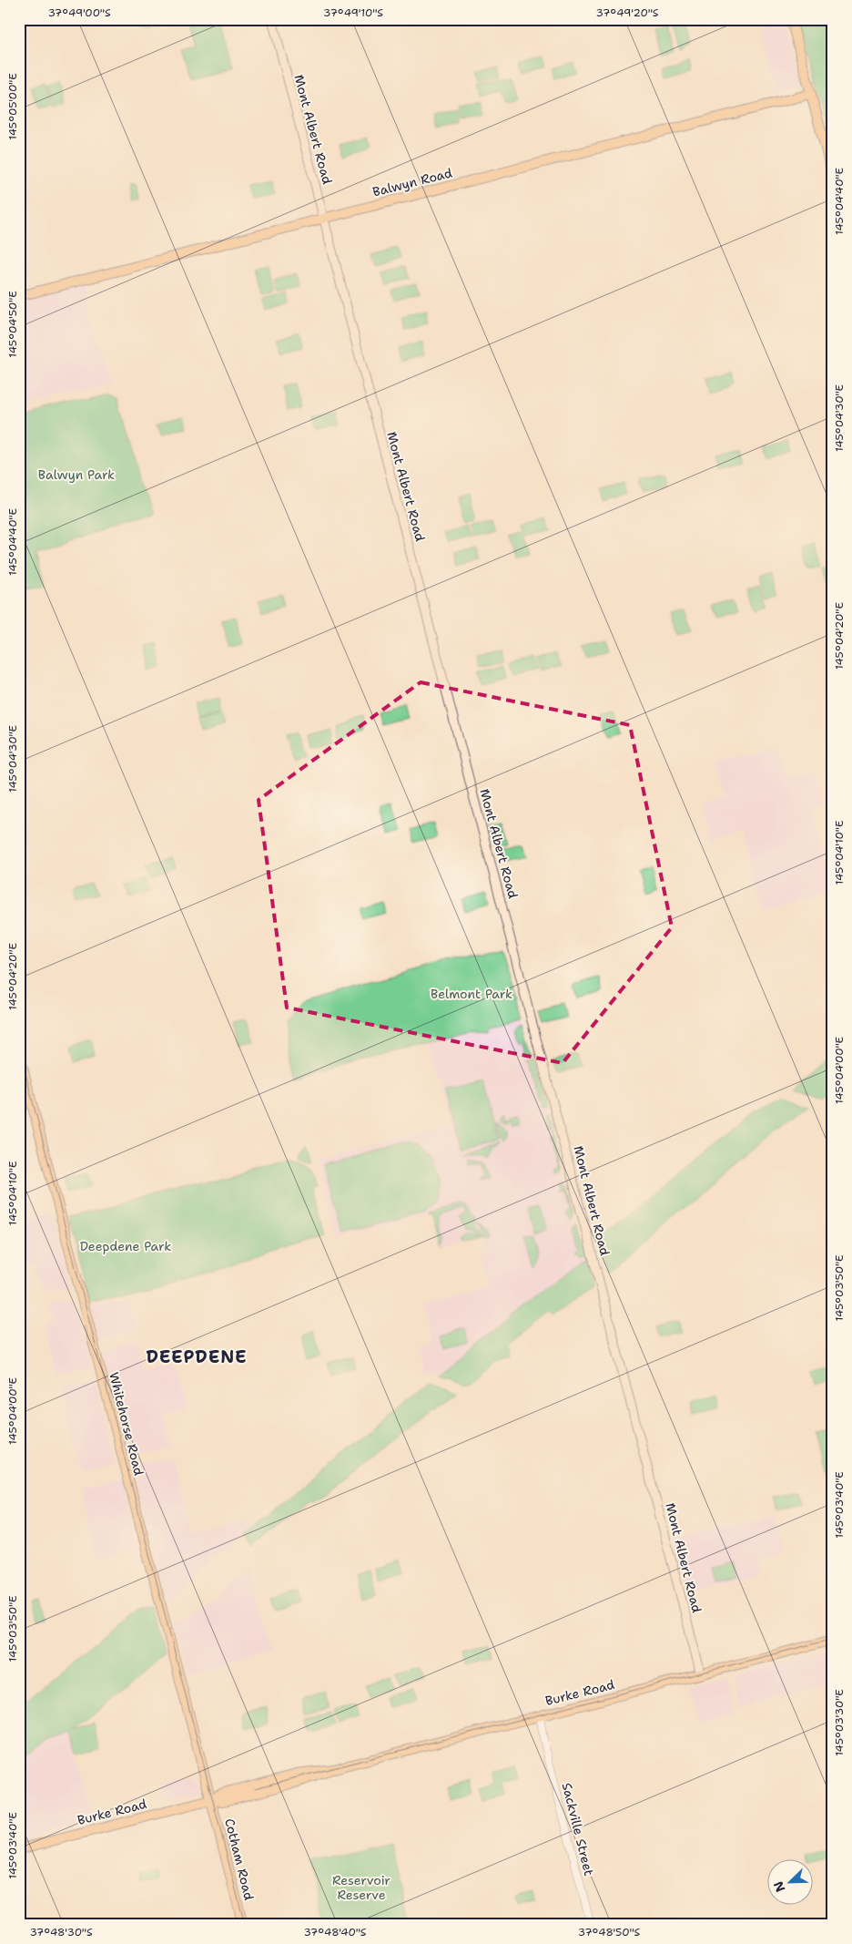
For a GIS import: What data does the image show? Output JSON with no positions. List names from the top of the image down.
{
  "streets": {
    "main road": [
      "Mont Albert Road",
      "Balwyn Road",
      "Whitehorse Road",
      "Burke Road",
      "Cotham Road"
    ],
    "street": ["Sackville Street"]
  },
  "crossings": [
    ["Mont Albert Road", "Balwyn Road"],
    ["Mont Albert Road", "Burke Road"],
    ["Whitehorse Road", "Burke Road"],
    ["Whitehorse Road", "Cotham Road"],
    ["Burke Road", "Sackville Street"],
    ["Burke Road", "Cotham Road"]
  ],
  "districts": ["DEEPDENE"],
  "parks": [
    "Balwyn Park",
    "Belmont Park",
    "Deepdene Park",
    "Reservoir Reserve"
  ],
  "north": "bottom left",
  "coordinates": [
    "37°49'00\"S",
    "37°49'10\"S",
    "37°49'20\"S",
    "145°05'00\"E",
    "145°04'40\"E",
    "145°04'50\"E",
    "145°04'30\"E",
    "145°04'20\"E",
    "145°04'10\"E",
    "145°04'00\"E",
    "145°03'50\"E",
    "145°03'40\"E",
    "145°03'30\"E",
    "37°48'30\"S",
    "37°48'40\"S",
    "37°48'50\"S"
  ]
}
